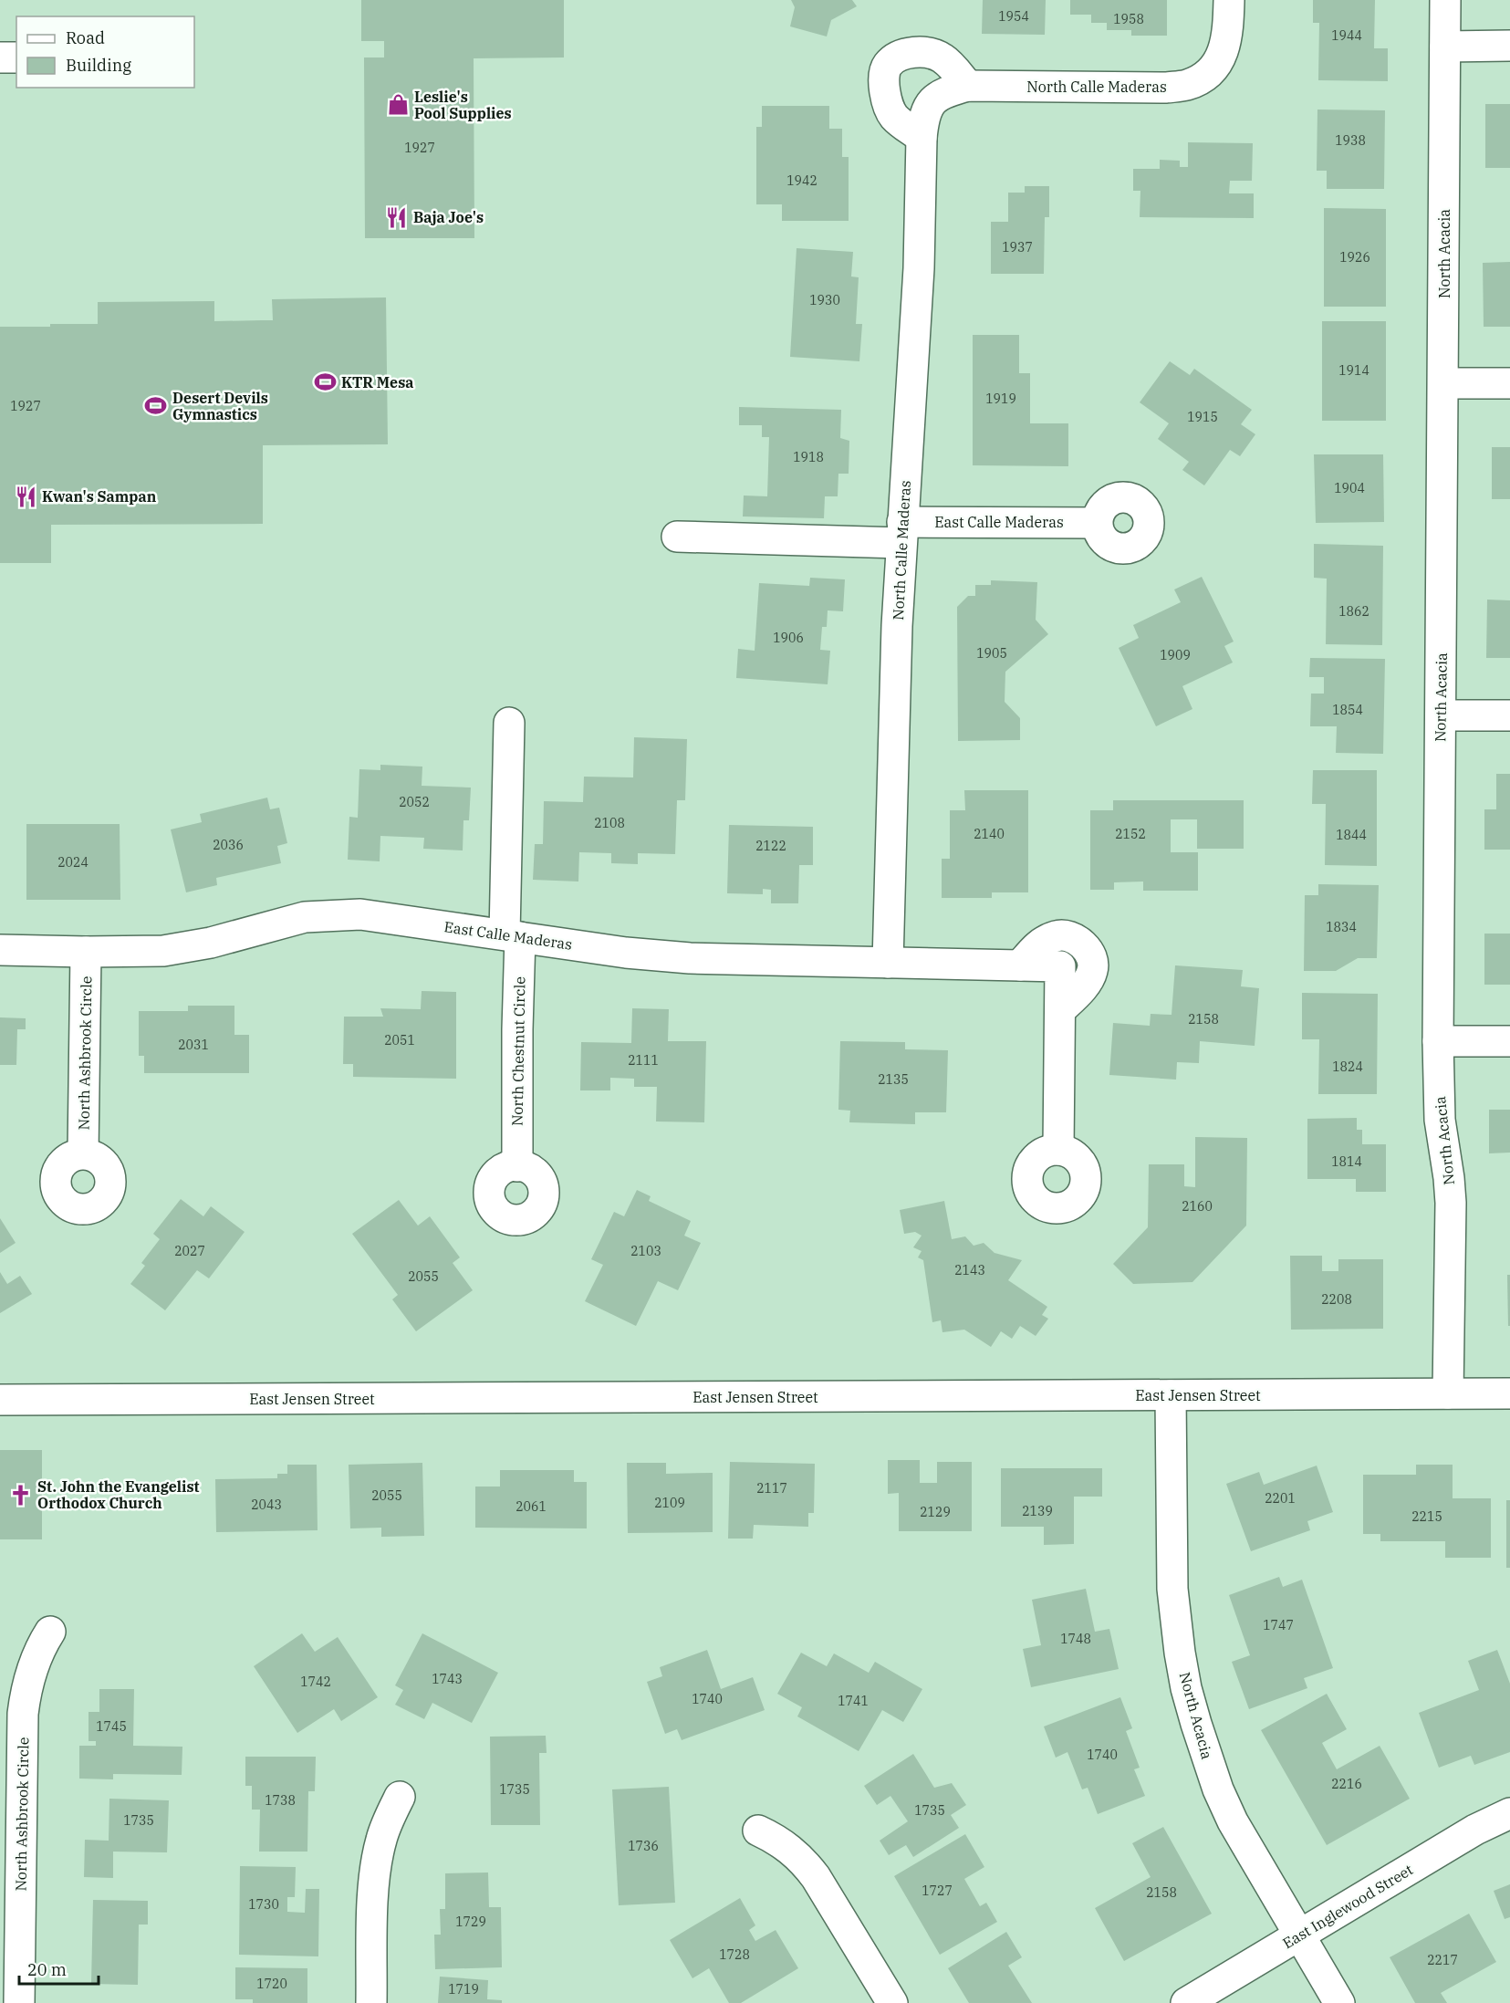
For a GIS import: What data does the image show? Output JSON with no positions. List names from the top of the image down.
{
  "streets": {
    "street": [
      "North Calle Maderas",
      "North Acacia",
      "East Calle Maderas",
      "North Chestnut Circle",
      "North Ashbrook Circle",
      "East Jensen Street",
      "East Inglewood Street"
    ]
  },
  "crossings": [
    ["North Calle Maderas", "East Calle Maderas"],
    ["North Acacia", "East Jensen Street"],
    ["North Acacia", "East Inglewood Street"],
    ["East Calle Maderas", "North Chestnut Circle"],
    ["East Calle Maderas", "North Ashbrook Circle"]
  ],
  "places": {
    "shop": ["Leslie's Pool Supplies"],
    "restaurant": ["Baja Joe's", "Kwan's Sampan"],
    "sports": ["KTR Mesa", "Desert Devils Gymnastics"],
    "church": ["St. John the Evangelist Orthodox Church"]
  },
  "house_numbers": [
    "1954",
    "1958",
    "1944",
    "1938",
    "1927",
    "1942",
    "1937",
    "1926",
    "1930",
    "1914",
    "1919",
    "1927",
    "1915",
    "1918",
    "1904",
    "1862",
    "1906",
    "1905",
    "1909",
    "1854",
    "2052",
    "2108",
    "2140",
    "2152",
    "1844",
    "2036",
    "2122",
    "2024",
    "1834",
    "2158",
    "2051",
    "2031",
    "2111",
    "1824",
    "2135",
    "1814",
    "2160",
    "2027",
    "2103",
    "2143",
    "2055",
    "2208",
    "2117",
    "2055",
    "2201",
    "2109",
    "2043",
    "2061",
    "2139",
    "2129",
    "2215",
    "1747",
    "1748",
    "1743",
    "1742",
    "1740",
    "1741",
    "1745",
    "1740",
    "2216",
    "1735",
    "1738",
    "1735",
    "1735",
    "1736",
    "1727",
    "2158",
    "1730",
    "1729",
    "1728",
    "2217",
    "1720",
    "1719"
  ],
  "legend": ["Road", "Building"],
  "scale_bar": "20 m"
}
